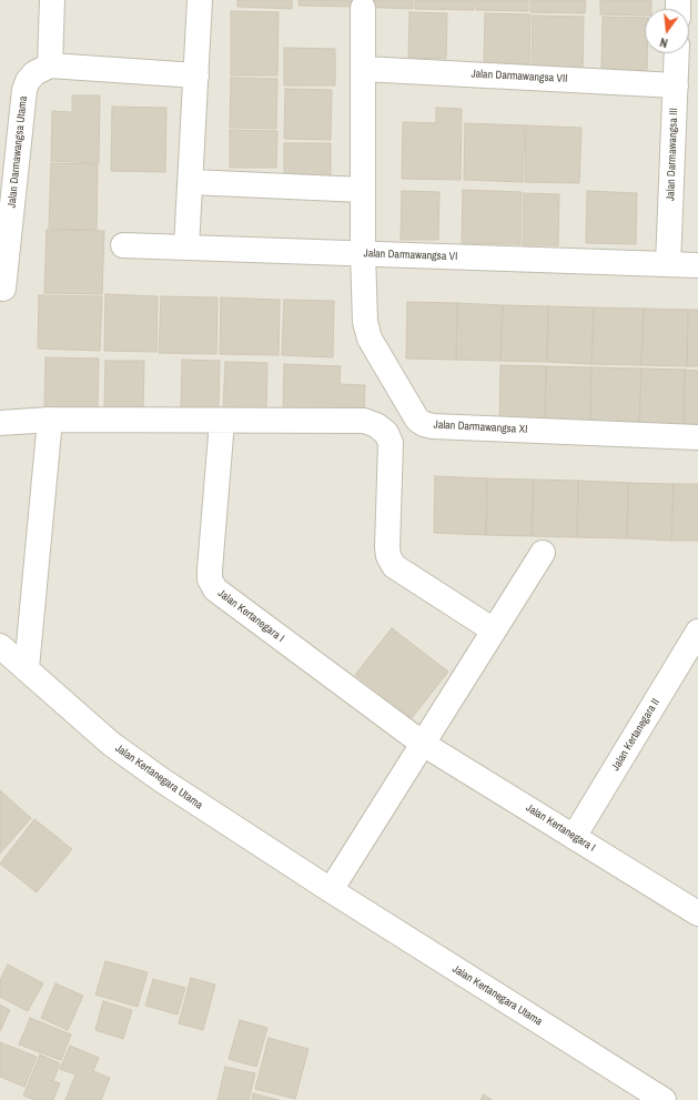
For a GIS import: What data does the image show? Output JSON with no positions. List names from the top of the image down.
{
  "streets": {
    "street": [
      "Jalan Darmawangsa VII",
      "Jalan Darmawangsa Utama",
      "Jalan Darmawangsa III",
      "Jalan Darmawangsa VI",
      "Jalan Darmawangsa XI",
      "Jalan Kertanegara I",
      "Jalan Kertanegara II",
      "Jalan Kertanegara Utama"
    ]
  },
  "crossings": [
    ["Jalan Darmawangsa VII", "Jalan Darmawangsa III"],
    ["Jalan Darmawangsa III", "Jalan Darmawangsa VI"],
    ["Jalan Darmawangsa VI", "Jalan Darmawangsa XI"],
    ["Jalan Kertanegara I", "Jalan Kertanegara II"]
  ],
  "north": "bottom"
}
